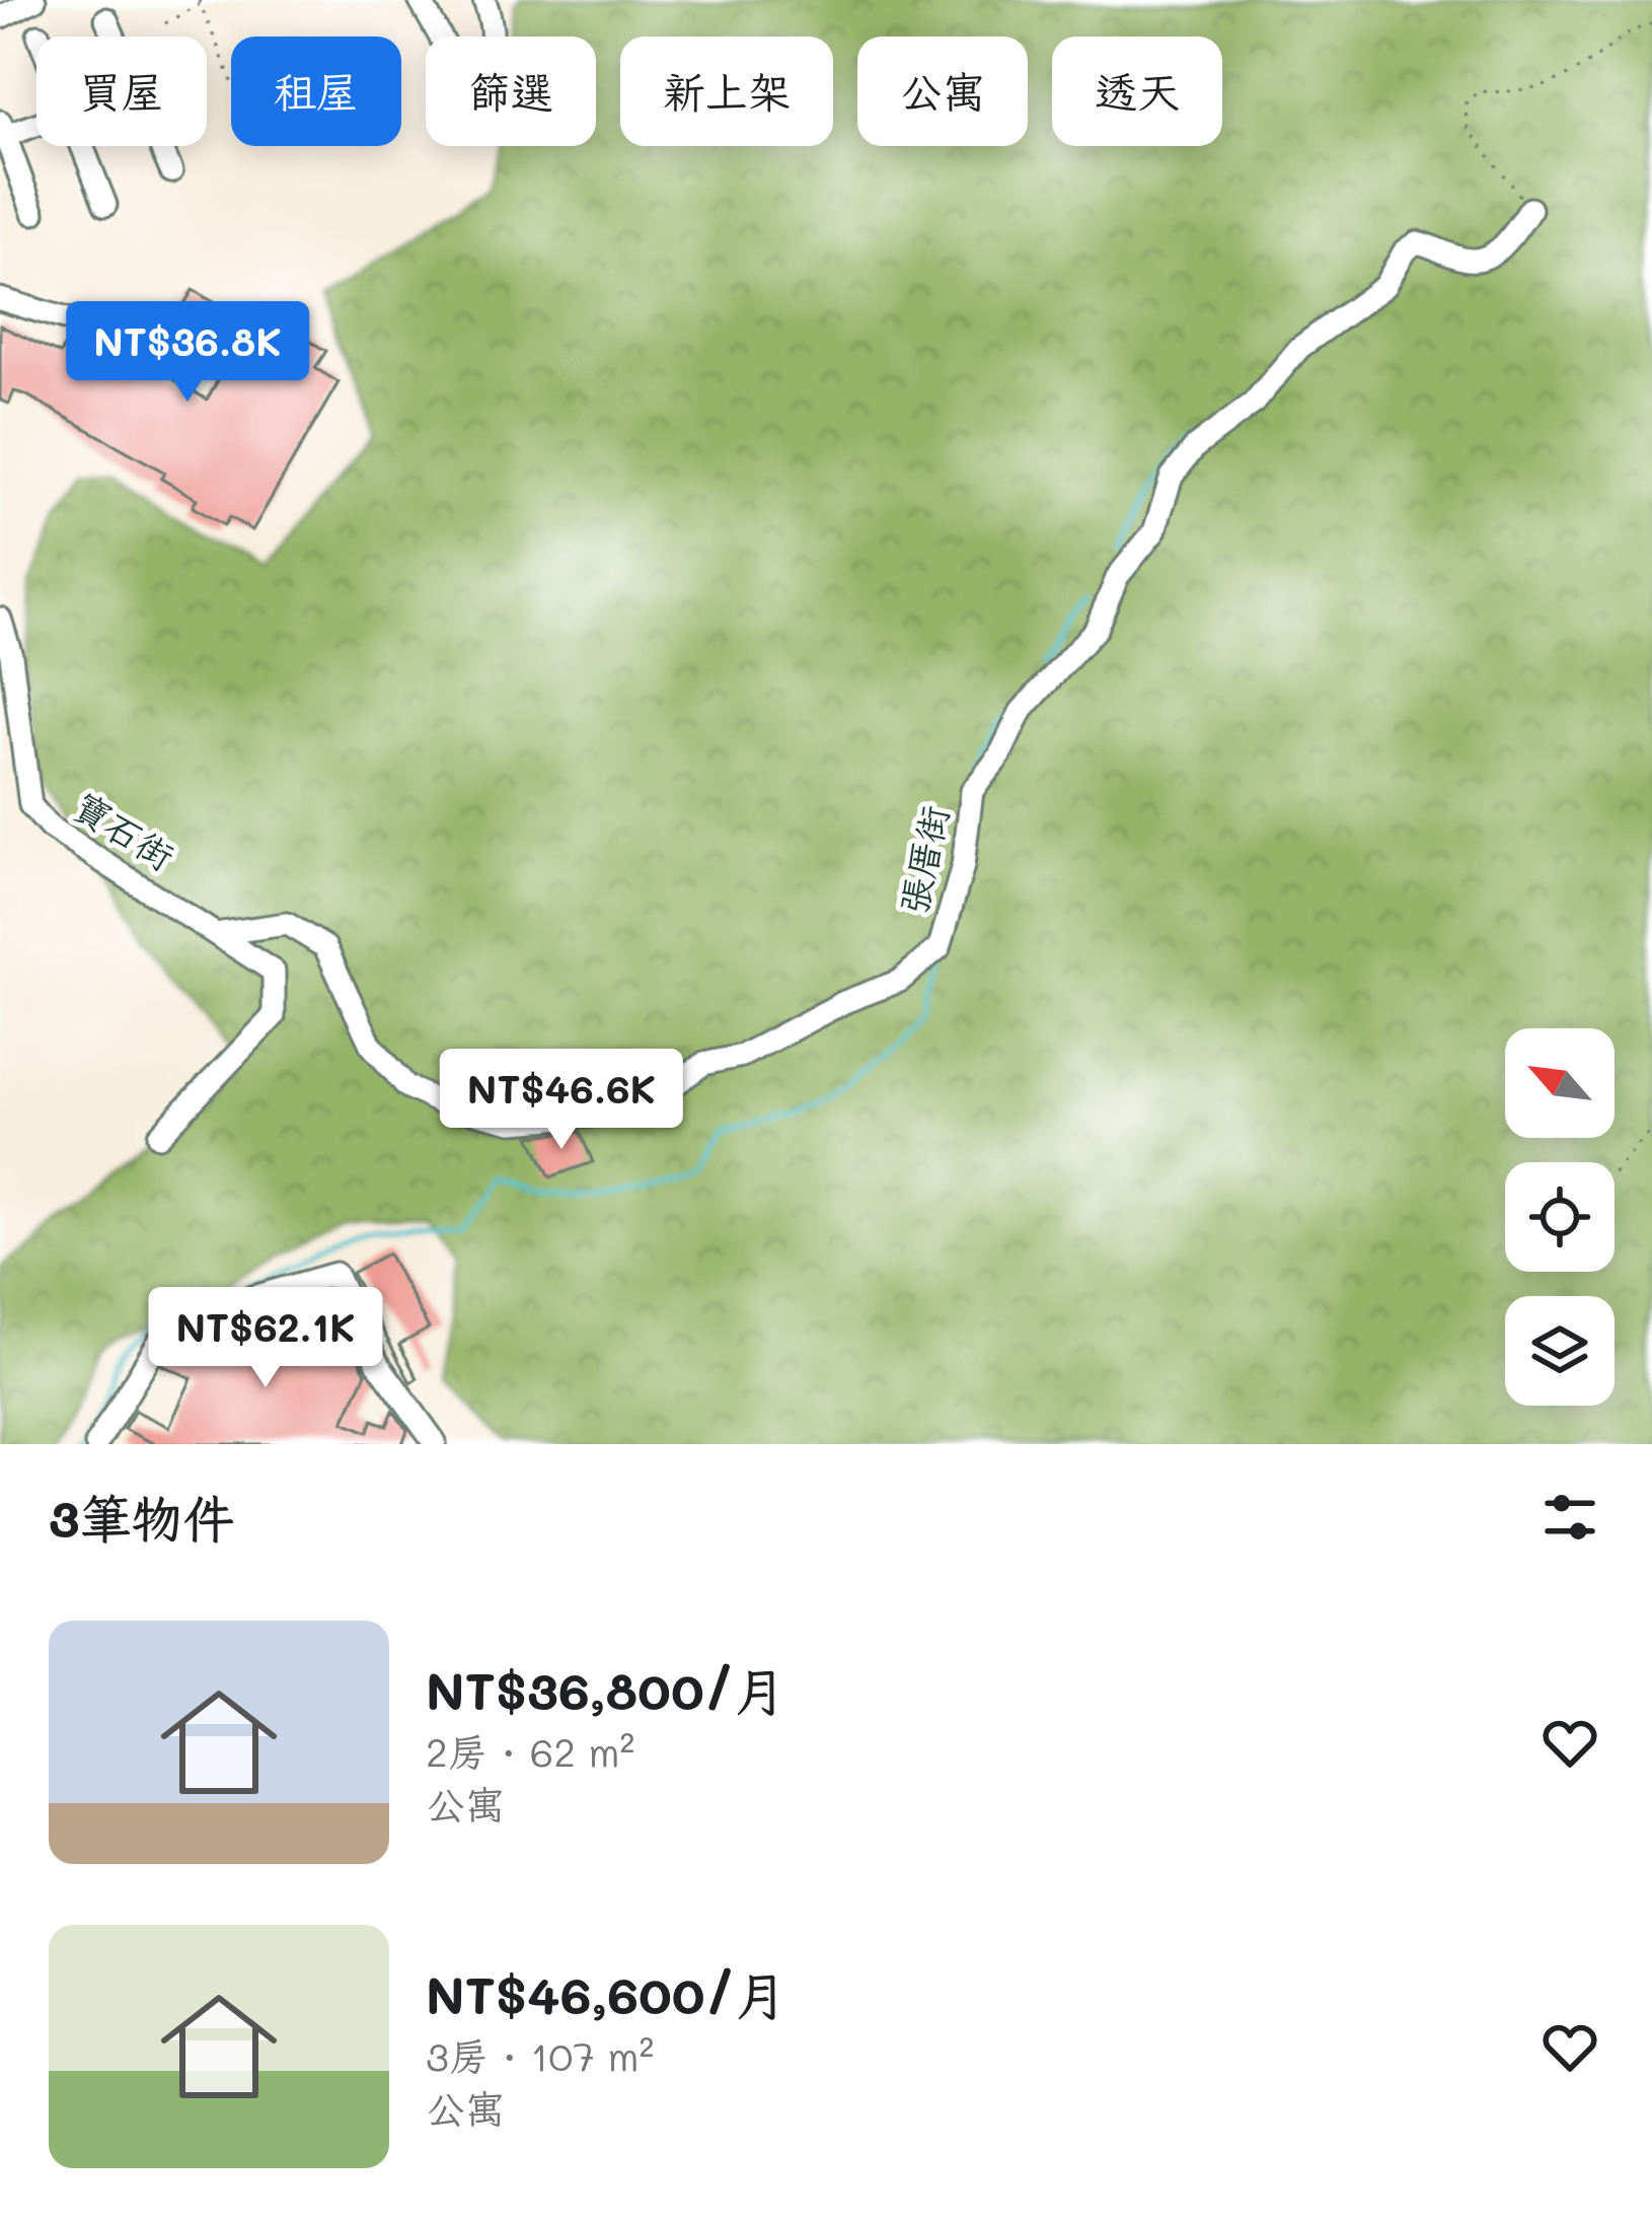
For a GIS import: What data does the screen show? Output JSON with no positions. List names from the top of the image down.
{
  "streets": {
    "street": ["寶石街", "張厝街"]
  },
  "crossings": [
    ["寶石街", "張厝街"]
  ],
  "north": "top left",
  "page": {
    "chip": [
      "買屋",
      "租屋",
      "篩選",
      "新上架",
      "公寓",
      "透天"
    ],
    "price": ["NT$36.8K", "NT$46.6K", "NT$62.1K"],
    "heading": "3筆物件",
    "list": [
      {
        "name": "NT$36,800/月",
        "note": "2房 · 62 m² · 公寓"
      },
      {
        "name": "NT$46,600/月",
        "note": "3房 · 107 m² · 公寓"
      }
    ]
  }
}
